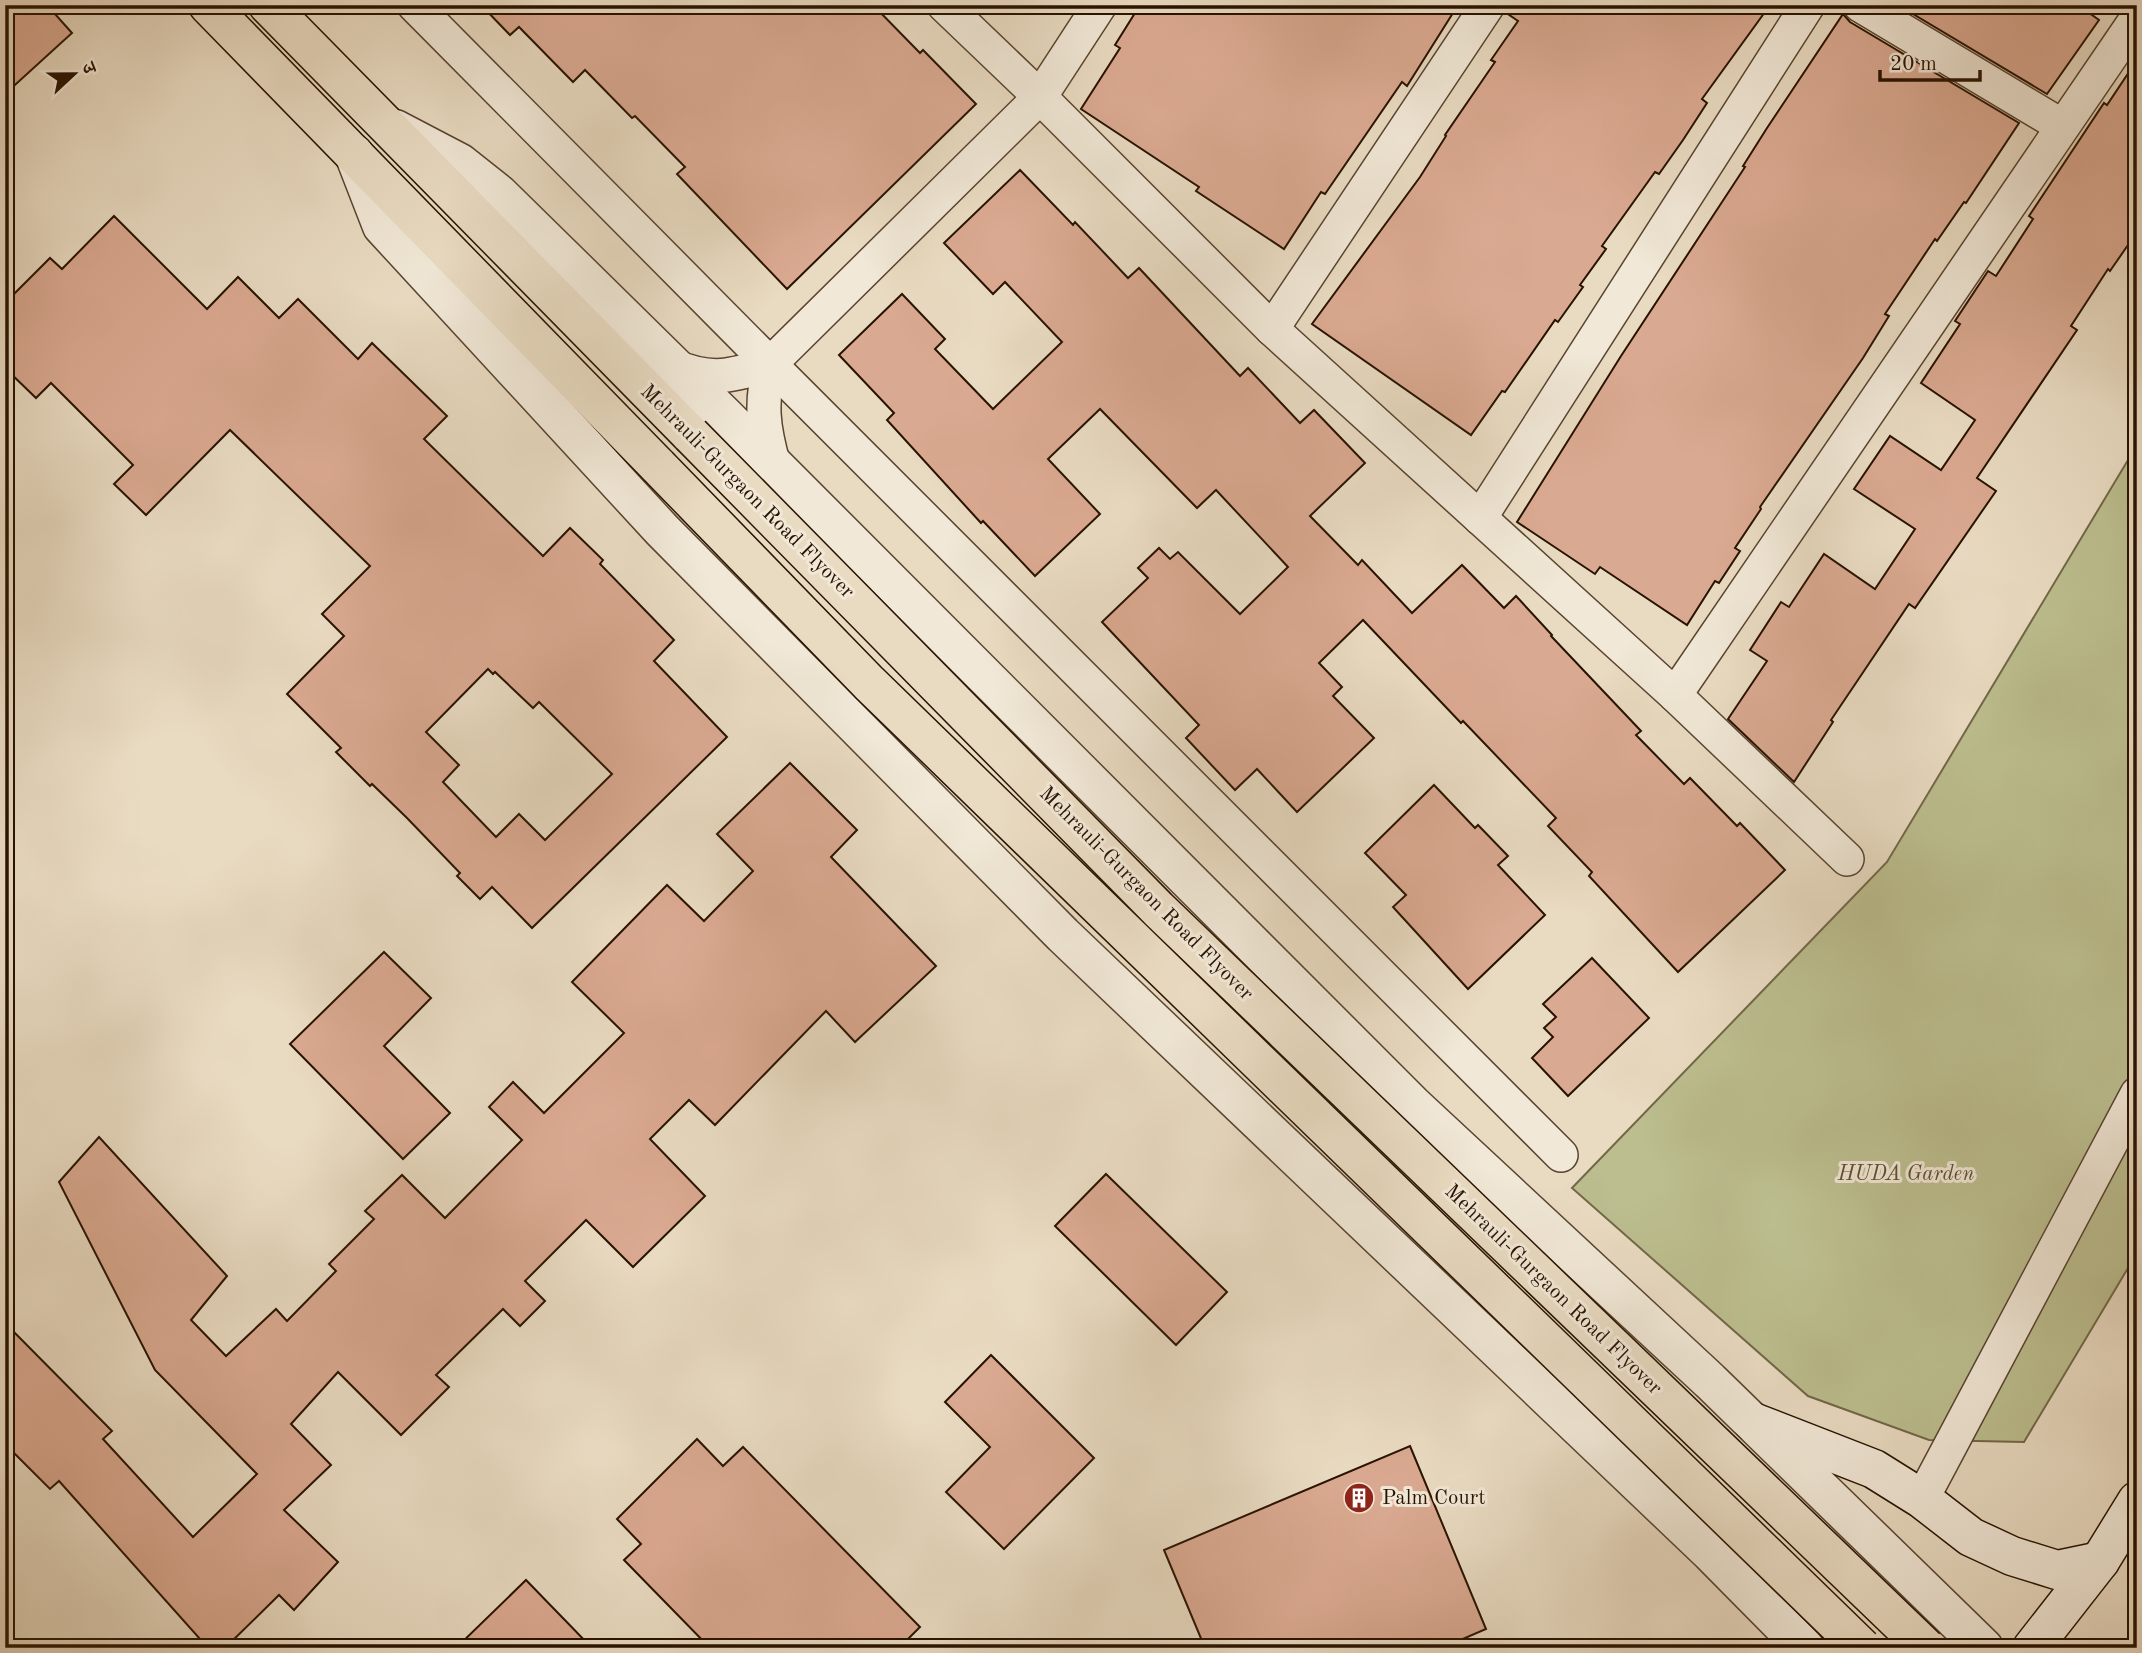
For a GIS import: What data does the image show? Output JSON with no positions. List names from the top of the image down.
{
  "streets": {
    "main road": ["Mehrauli-Gurgaon Road Flyover"]
  },
  "parks": ["HUDA Garden"],
  "places": {
    "building": ["Palm Court"]
  },
  "scale_bar": "20 m",
  "north": "right"
}
